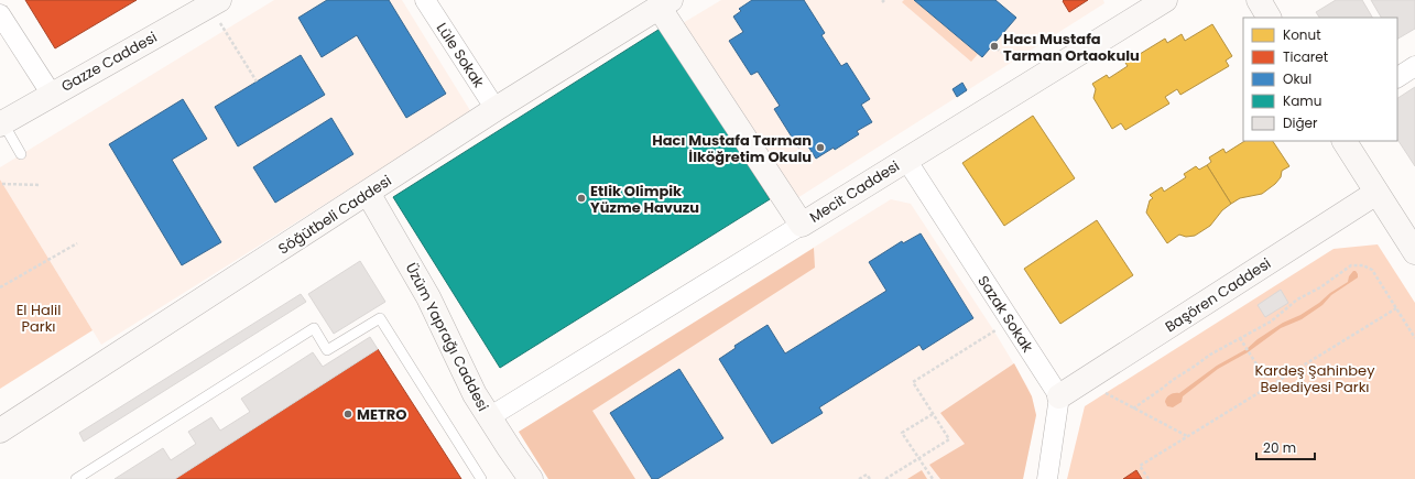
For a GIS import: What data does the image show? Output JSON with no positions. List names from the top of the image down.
{
  "streets": {
    "street": [
      "Lüle Sokak",
      "Gazze Caddesi",
      "Mecit Caddesi",
      "Söğütbeli Caddesi",
      "Başören Caddesi",
      "Sazak Sokak",
      "Üzüm Yaprağı Caddesi"
    ]
  },
  "crossings": [
    ["Lüle Sokak", "Söğütbeli Caddesi"],
    ["Mecit Caddesi", "Söğütbeli Caddesi"],
    ["Mecit Caddesi", "Sazak Sokak"],
    ["Söğütbeli Caddesi", "Üzüm Yaprağı Caddesi"],
    ["Başören Caddesi", "Sazak Sokak"]
  ],
  "parks": ["El Halil Parkı", "Kardeş Şahinbey Belediyesi Parkı"],
  "places": [
    "Hacı Mustafa Tarman Ortaokulu",
    "Hacı Mustafa Tarman İlköğretim Okulu",
    "Etlik Olimpik Yüzme Havuzu",
    "METRO"
  ],
  "legend": [
    "Konut",
    "Ticaret",
    "Okul",
    "Kamu",
    "Diğer"
  ],
  "scale_bar": "20 m"
}
